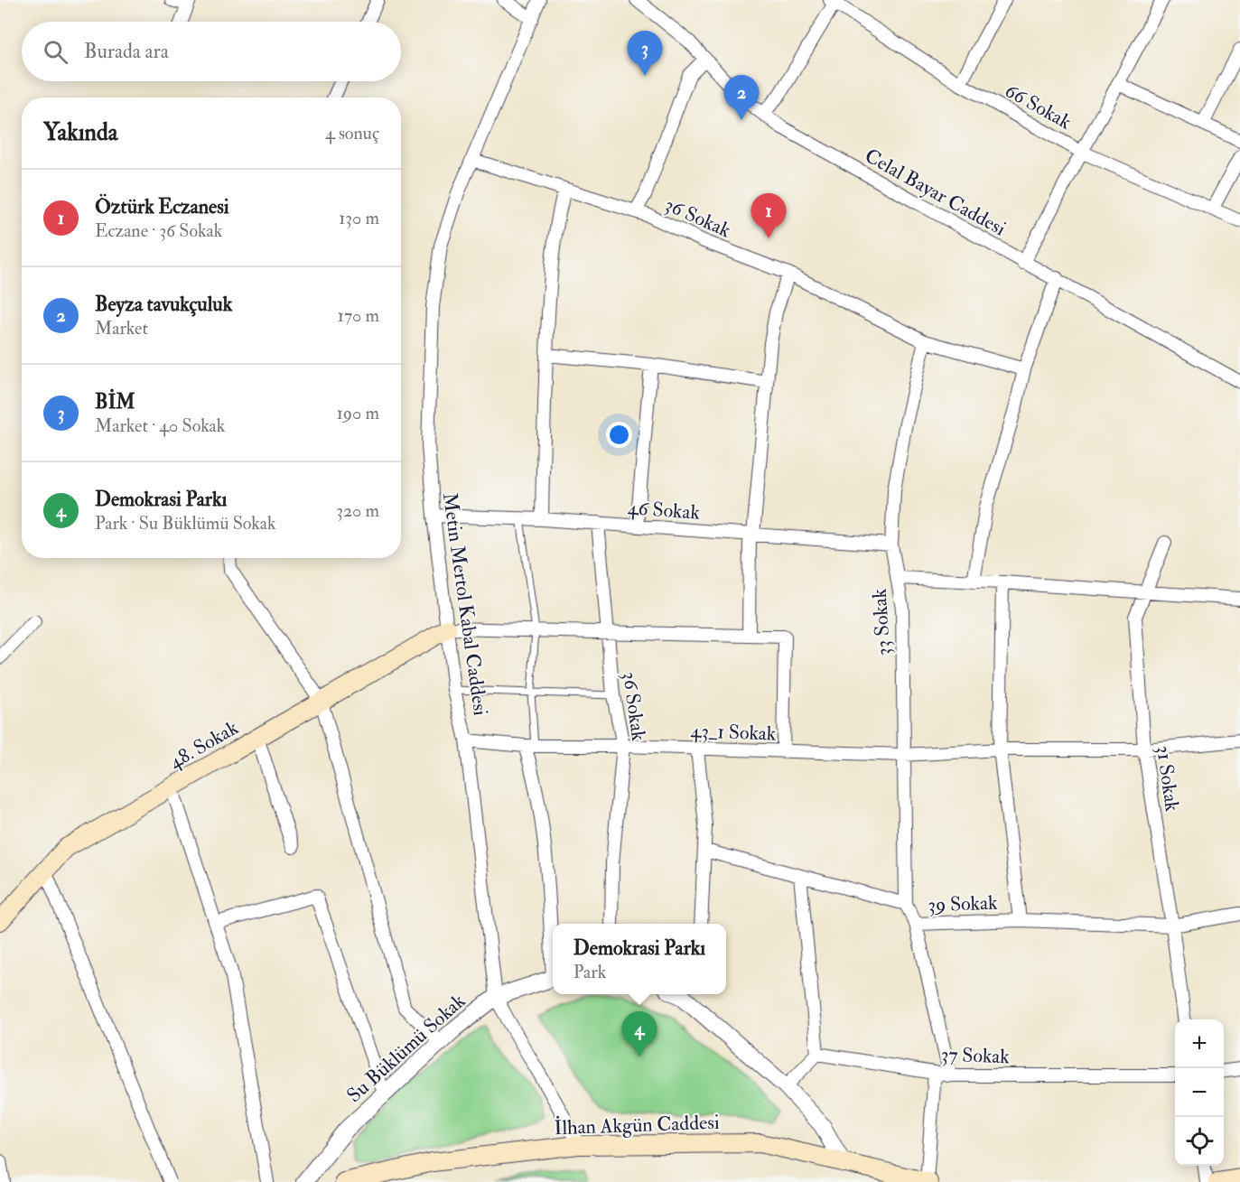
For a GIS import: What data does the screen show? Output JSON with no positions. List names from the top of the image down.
{
  "streets": {
    "main road": ["48. Sokak", "İlhan Akgün Caddesi"],
    "street": [
      "66 Sokak",
      "Celal Bayar Caddesi",
      "36 Sokak",
      "46 Sokak",
      "Metin Mertol Kabal Caddesi",
      "33 Sokak",
      "43_1 Sokak",
      "31 Sokak",
      "39 Sokak",
      "Su Büklümü Sokak",
      "37 Sokak"
    ]
  },
  "crossings": [
    ["36 Sokak", "46 Sokak"],
    ["36 Sokak", "Metin Mertol Kabal Caddesi"],
    ["36 Sokak", "33 Sokak"],
    ["36 Sokak", "43_1 Sokak"],
    ["46 Sokak", "Metin Mertol Kabal Caddesi"],
    ["46 Sokak", "33 Sokak"],
    ["Metin Mertol Kabal Caddesi", "43_1 Sokak"],
    ["Metin Mertol Kabal Caddesi", "48. Sokak"],
    ["Metin Mertol Kabal Caddesi", "Su Büklümü Sokak"],
    ["Metin Mertol Kabal Caddesi", "İlhan Akgün Caddesi"],
    ["33 Sokak", "43_1 Sokak"],
    ["33 Sokak", "39 Sokak"],
    ["43_1 Sokak", "31 Sokak"],
    ["31 Sokak", "39 Sokak"]
  ],
  "page": {
    "search": "Burada ara",
    "pins": [
      "3",
      "2",
      "1",
      "4"
    ],
    "heading": ["Yakında", "4 sonuç"],
    "list": [
      {
        "mark": "1",
        "name": "Öztürk Eczanesi",
        "note": "Eczane · 36 Sokak",
        "value": "130 m"
      },
      {
        "mark": "2",
        "name": "Beyza tavukçuluk",
        "note": "Market",
        "value": "170 m"
      },
      {
        "mark": "3",
        "name": "BİM",
        "note": "Market · 40 Sokak",
        "value": "190 m"
      },
      {
        "mark": "4",
        "name": "Demokrasi Parkı",
        "note": "Park · Su Büklümü Sokak",
        "value": "320 m"
      }
    ],
    "popup": ["Demokrasi Parkı", "Park"],
    "map_buttons": ["+", "−"]
  }
}
